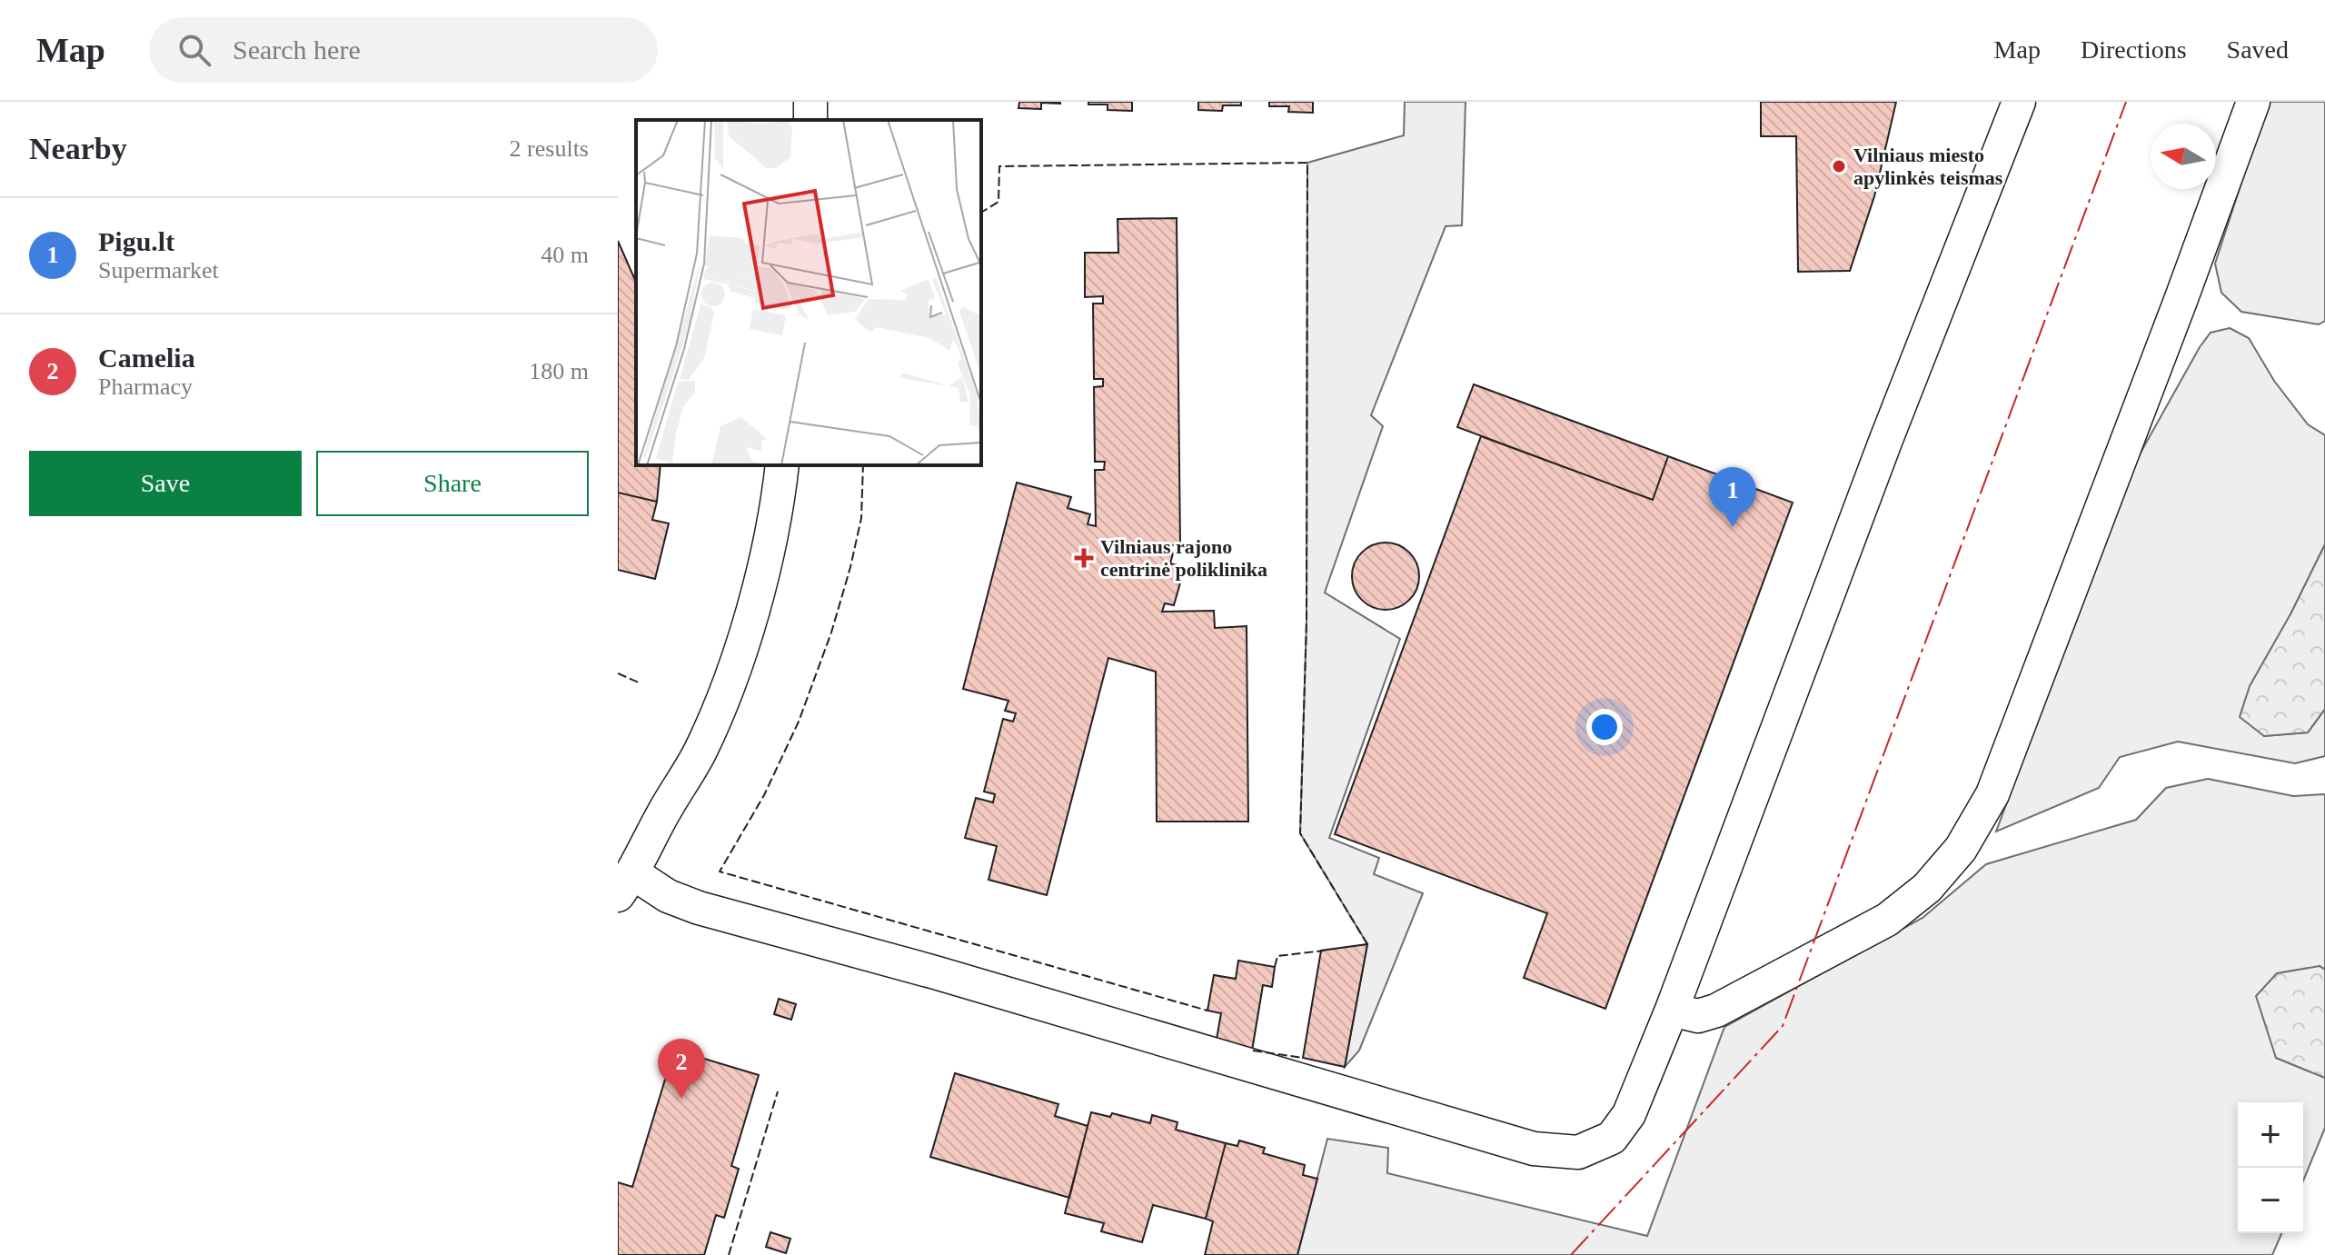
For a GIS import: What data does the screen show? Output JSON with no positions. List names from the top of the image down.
{
  "places": {
    "other": ["Vilniaus miesto apylinkės teismas"],
    "health": ["Vilniaus rajono centrinė poliklinika"]
  },
  "north": "left",
  "page": {
    "header": "Map",
    "search": "Search here",
    "nav": ["Map", "Directions", "Saved"],
    "heading": ["Nearby", "2 results"],
    "list": [
      {
        "mark": "1",
        "name": "Pigu.lt",
        "note": "Supermarket",
        "value": "40 m"
      },
      {
        "mark": "2",
        "name": "Camelia",
        "note": "Pharmacy",
        "value": "180 m"
      }
    ],
    "buttons": ["Save", "Share"],
    "pins": ["1", "2"],
    "map_buttons": ["+", "−"]
  }
}
